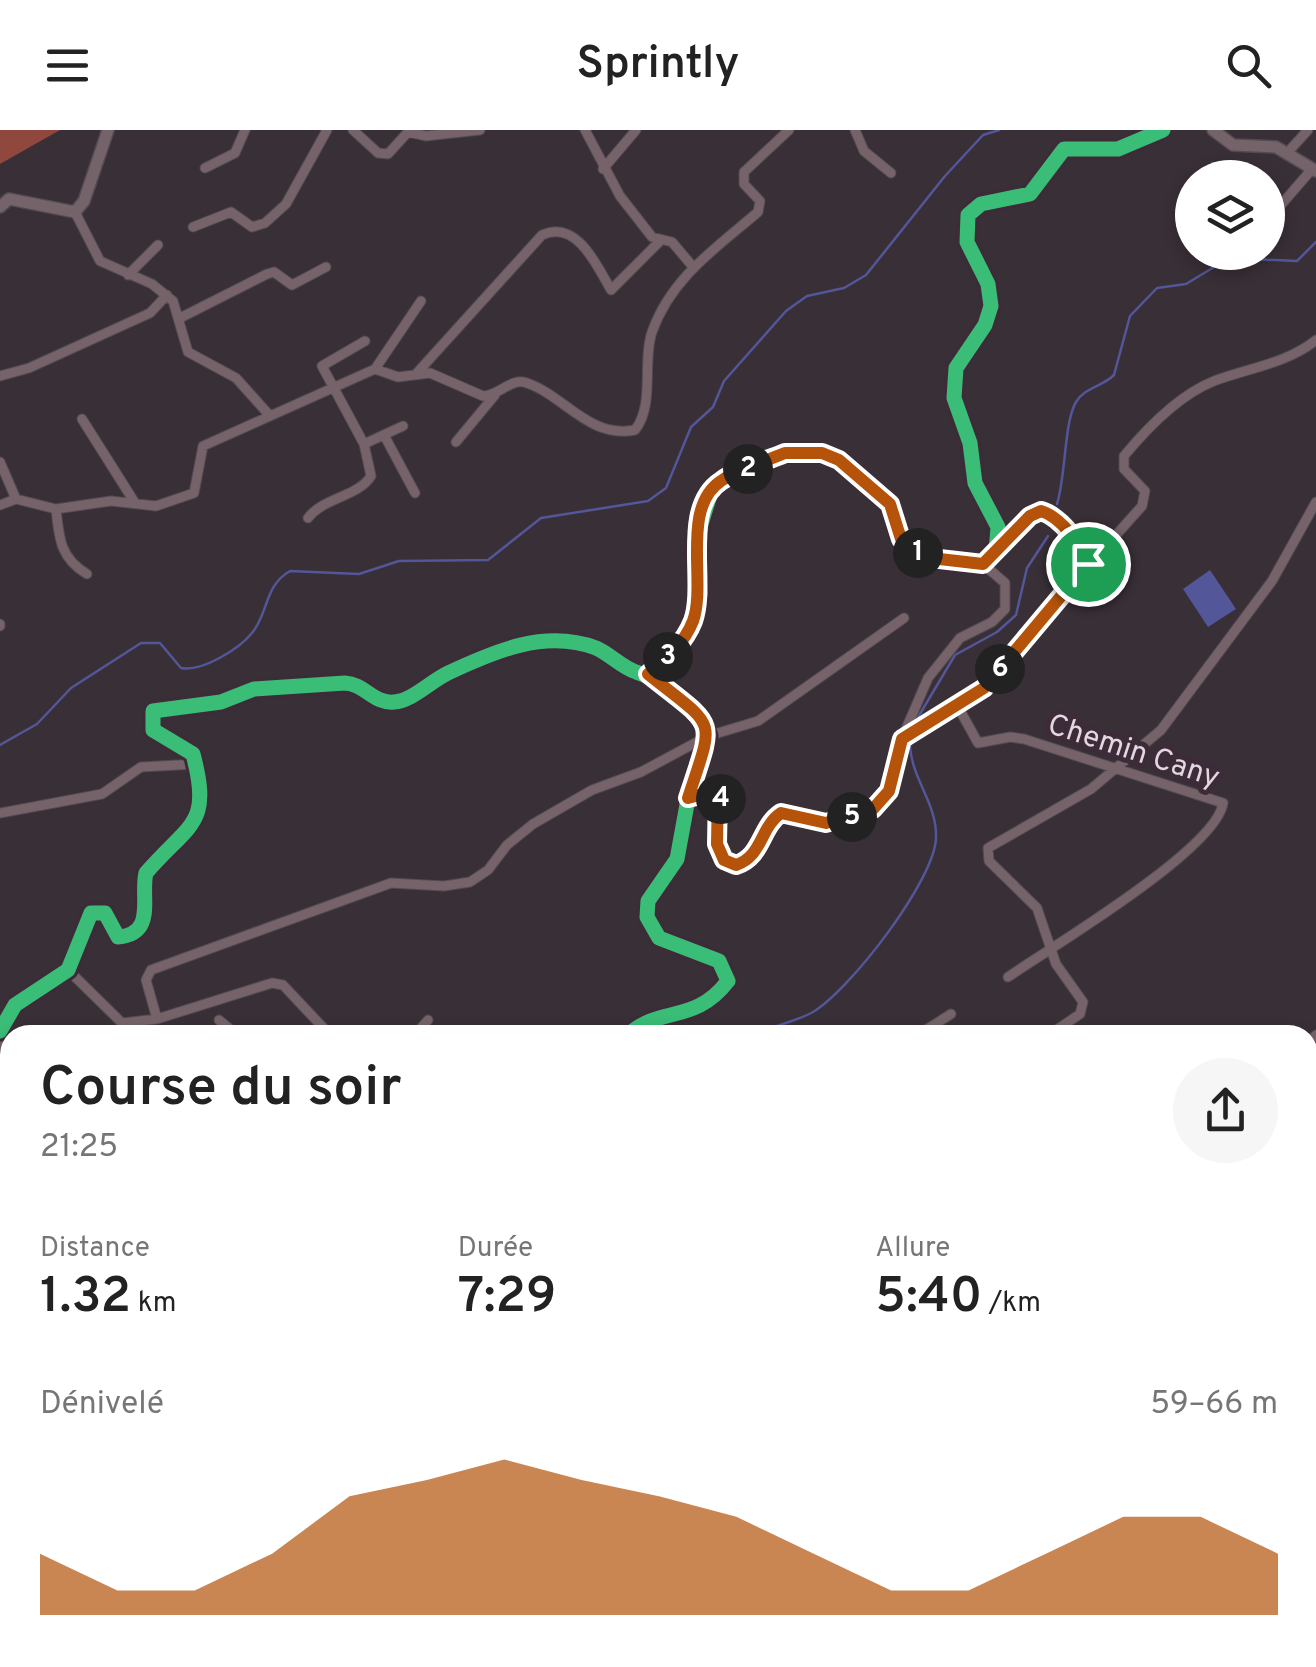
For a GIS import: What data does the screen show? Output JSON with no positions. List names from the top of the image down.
{
  "streets": {
    "street": ["Chemin Cany"]
  },
  "page": {
    "header": "Sprintly",
    "pins": [
      "2",
      "1",
      "3",
      "6",
      "4",
      "5"
    ],
    "heading": ["Course du soir", "21:25"],
    "stats": [
      ["Distance", "1.32 km"],
      ["Durée", "7:29"],
      ["Allure", "5:40 /km"]
    ],
    "chart": ["Dénivelé", "59–66 m"]
  }
}
